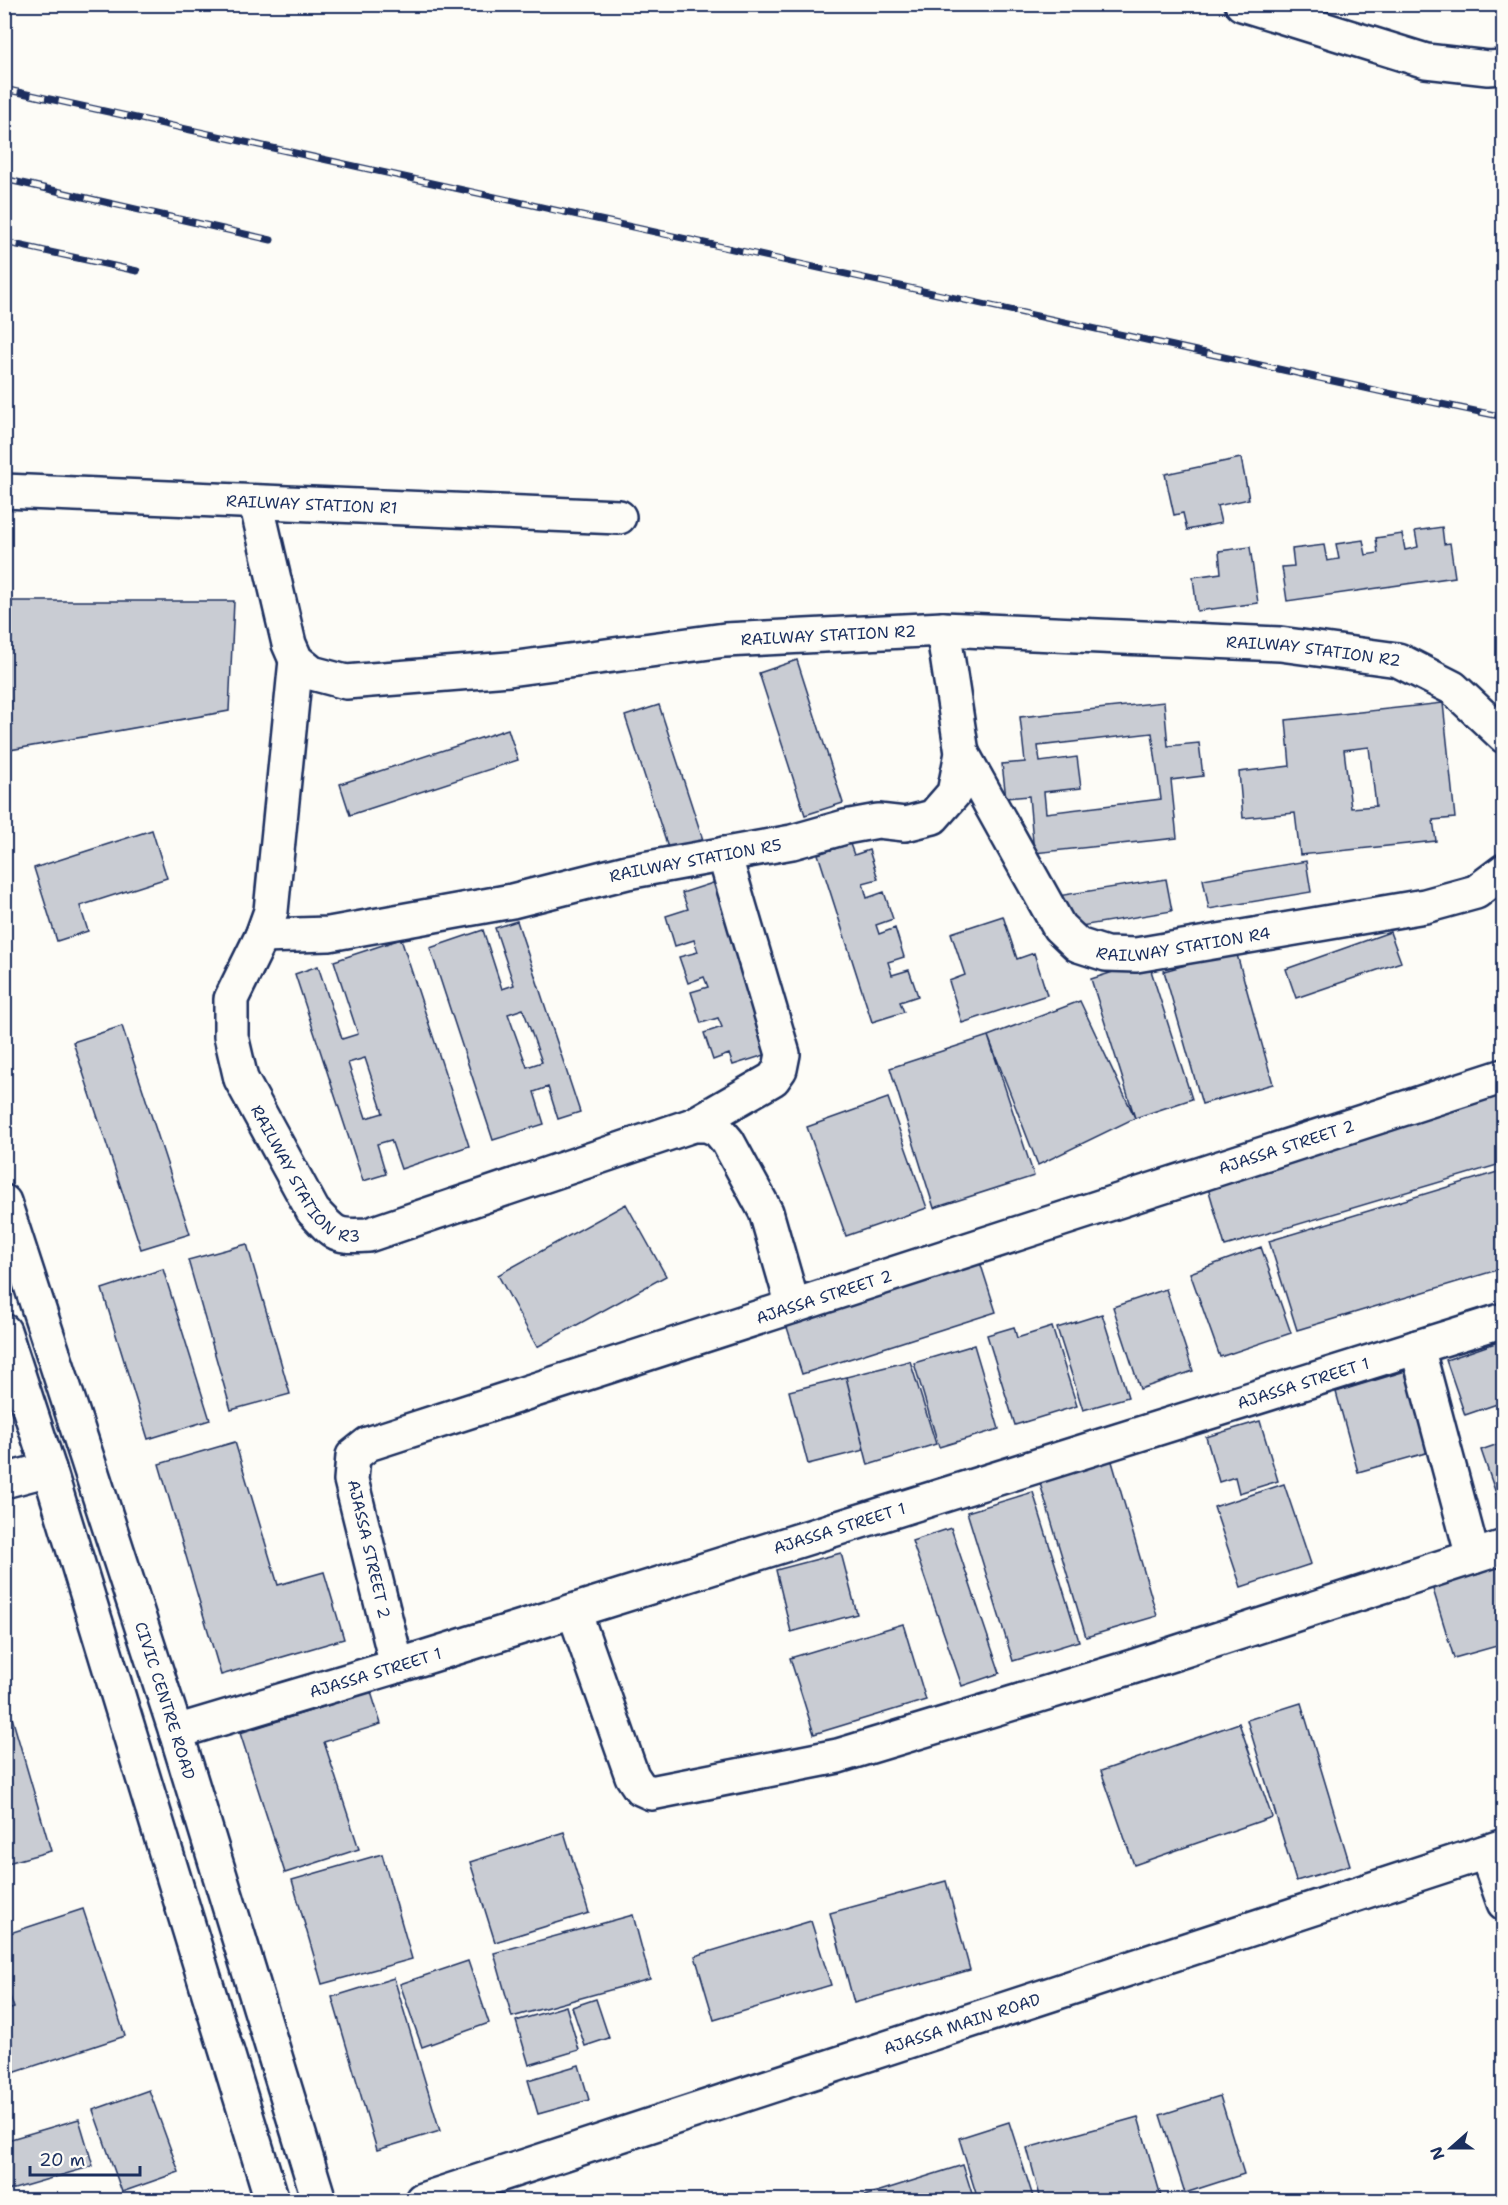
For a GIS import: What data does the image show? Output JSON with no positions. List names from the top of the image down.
{
  "streets": {
    "street": [
      "RAILWAY STATION R1",
      "RAILWAY STATION R2",
      "RAILWAY STATION R5",
      "RAILWAY STATION R4",
      "AJASSA STREET 2",
      "RAILWAY STATION R3",
      "AJASSA STREET 1",
      "CIVIC CENTRE ROAD",
      "AJASSA MAIN ROAD"
    ]
  },
  "crossings": [
    ["RAILWAY STATION R2", "RAILWAY STATION R5"],
    ["RAILWAY STATION R2", "RAILWAY STATION R3"],
    ["RAILWAY STATION R5", "RAILWAY STATION R4"],
    ["RAILWAY STATION R5", "RAILWAY STATION R3"],
    ["AJASSA STREET 2", "AJASSA STREET 1"],
    ["AJASSA STREET 1", "CIVIC CENTRE ROAD"]
  ],
  "scale_bar": "20 m",
  "north": "left"
}
